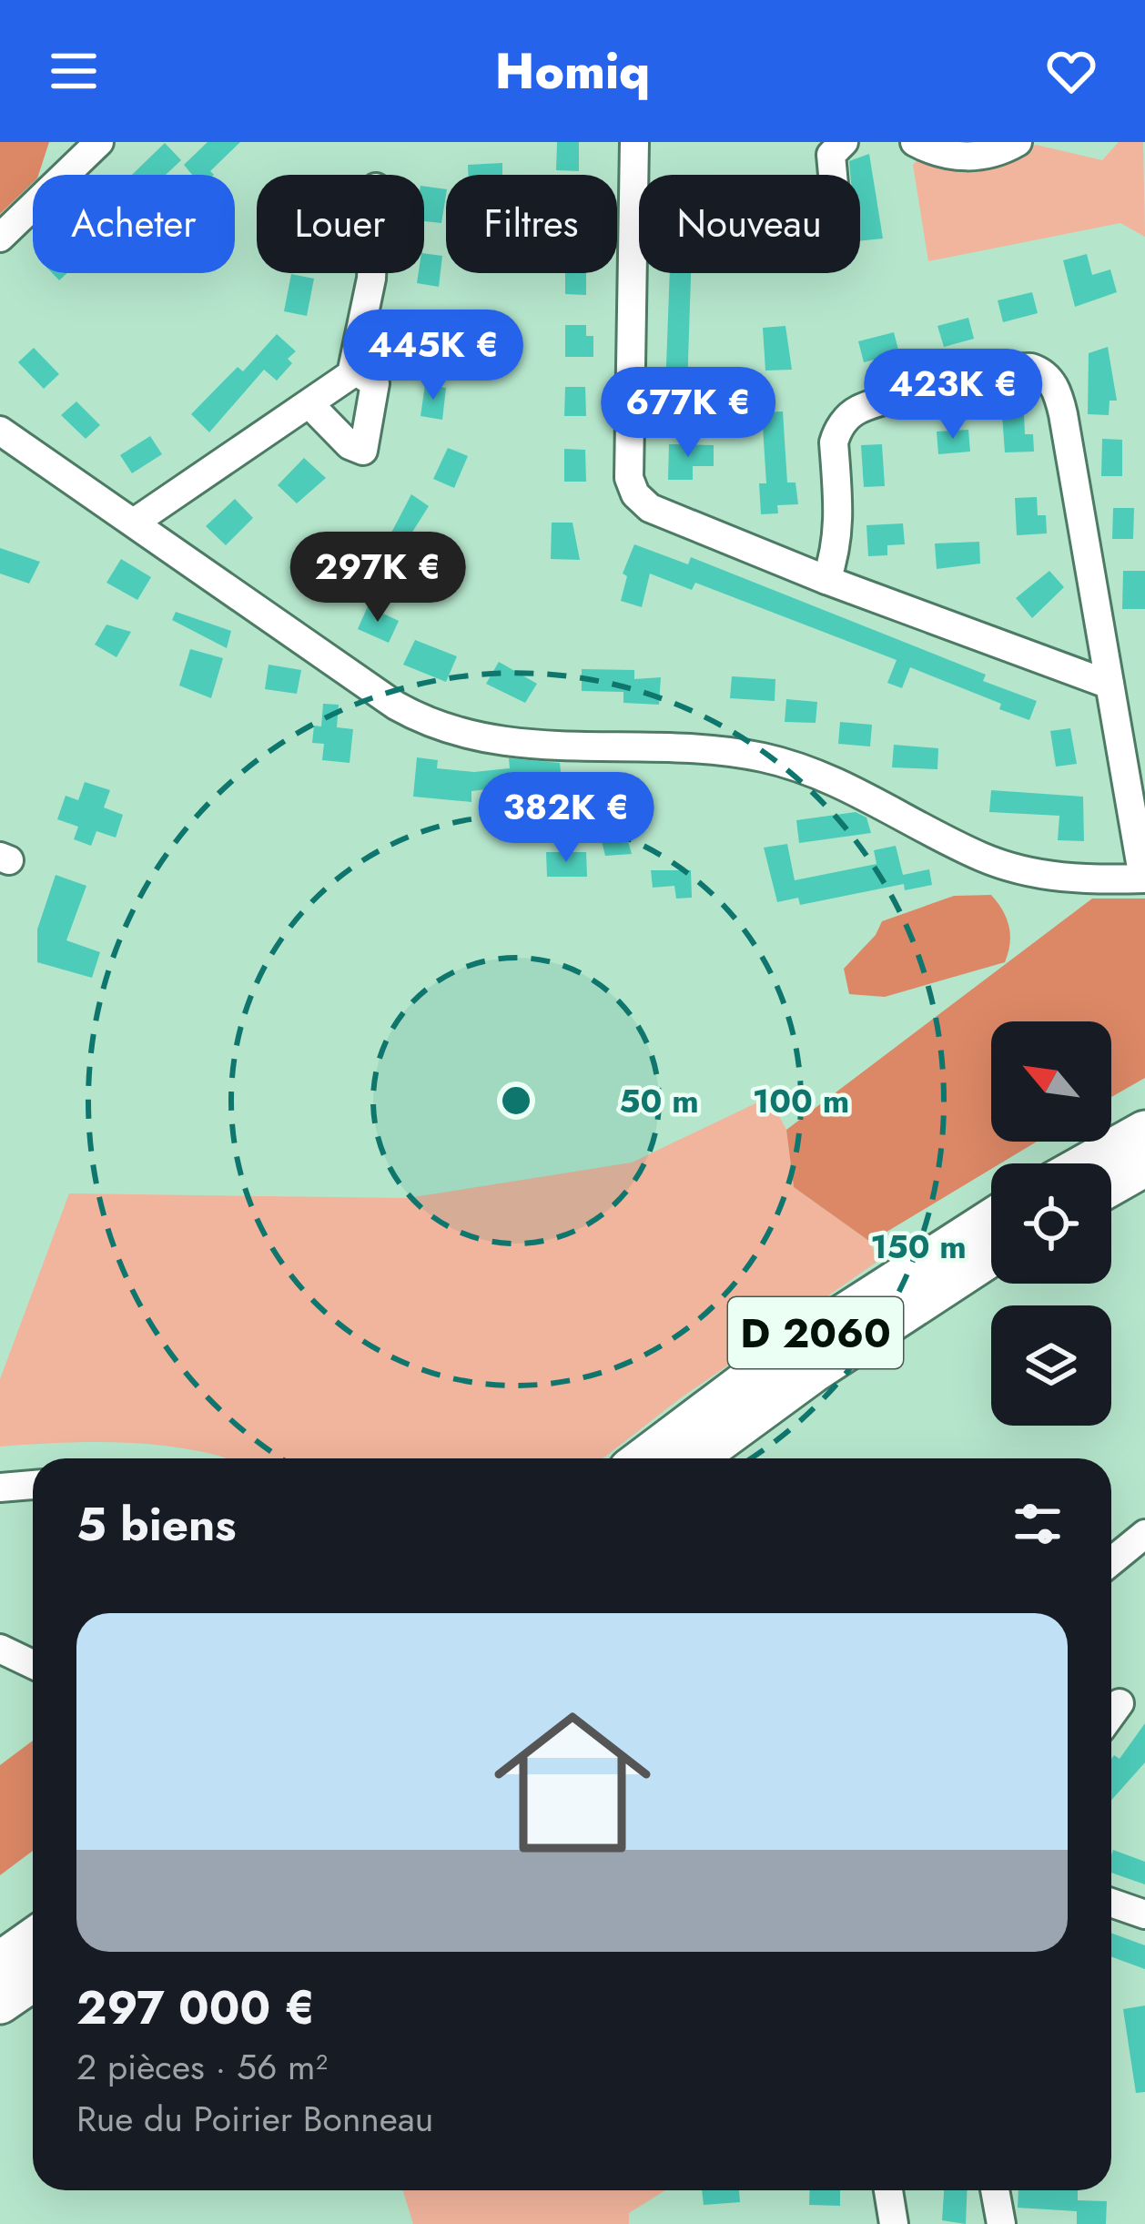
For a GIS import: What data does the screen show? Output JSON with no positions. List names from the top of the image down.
{
  "streets": {
    "highway": ["D 2060"]
  },
  "north": "top left",
  "page": {
    "header": "Homiq",
    "chip": [
      "Acheter",
      "Louer",
      "Filtres",
      "Nouveau"
    ],
    "price": [
      "445K €",
      "423K €",
      "677K €",
      "297K €",
      "382K €"
    ],
    "heading": "5 biens",
    "list": [
      {
        "name": "297 000 €",
        "note": "2 pièces · 56 m² · Rue du Poirier Bonneau"
      }
    ]
  },
  "rings": ["50 m", "100 m", "150 m"]
}
